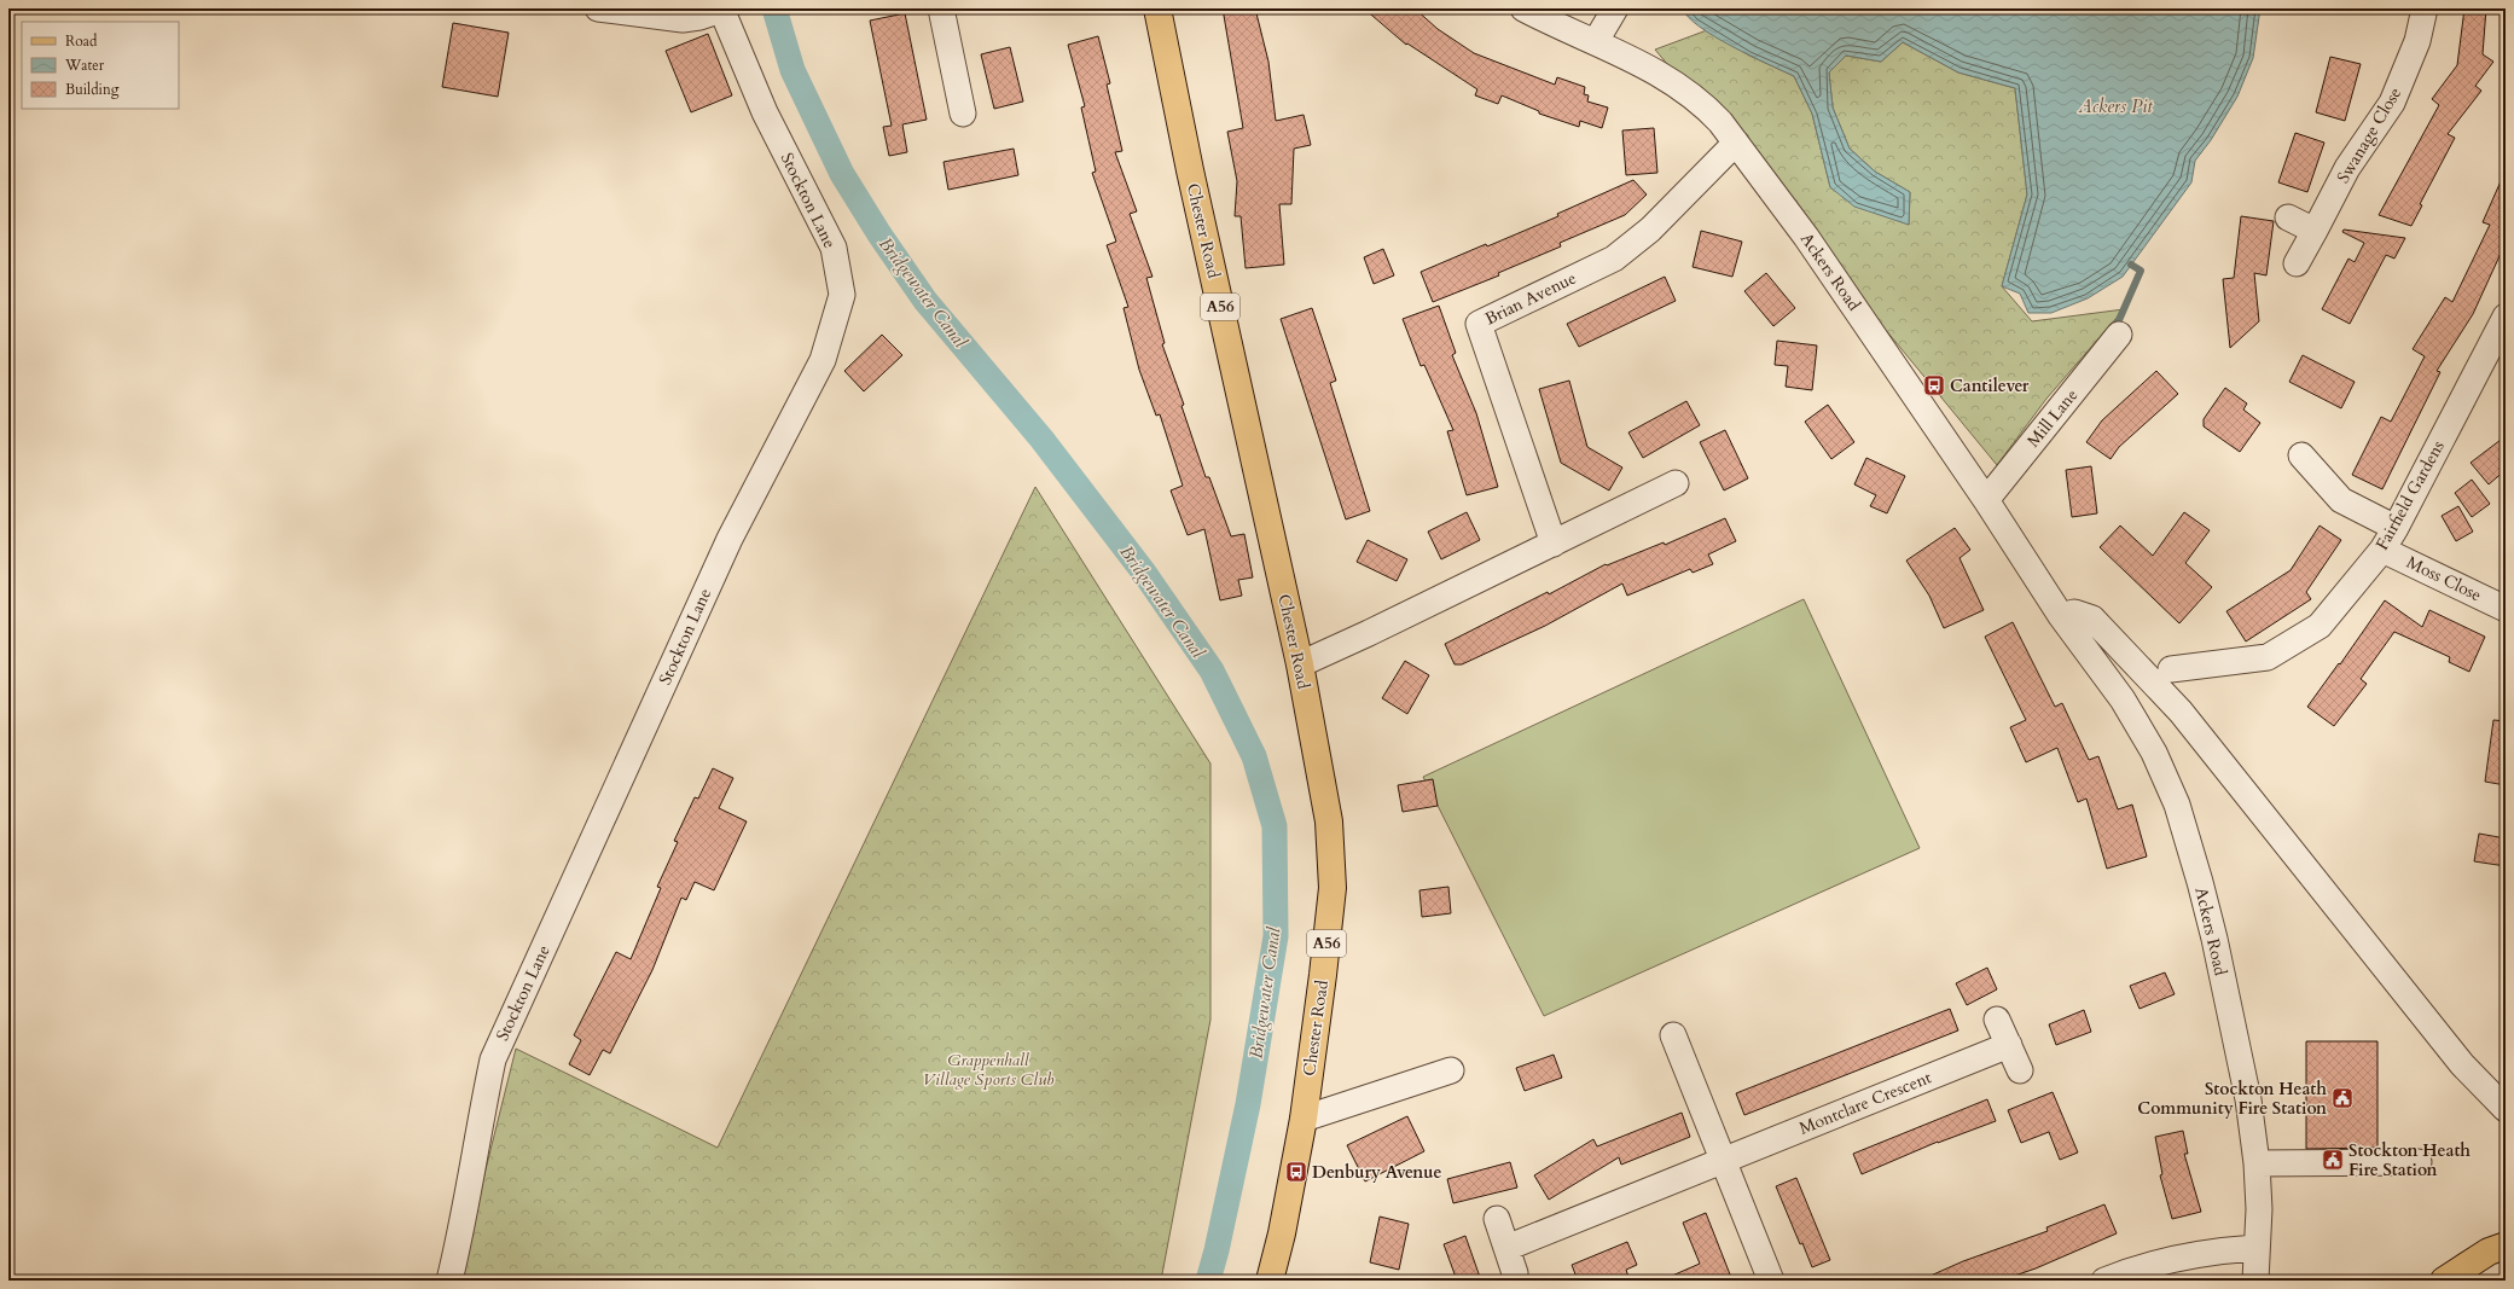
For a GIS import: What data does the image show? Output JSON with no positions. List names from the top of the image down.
{
  "streets": {
    "main road": ["Chester Road", "A56"],
    "street": [
      "Swanage Close",
      "Stockton Lane",
      "Ackers Road",
      "Brian Avenue",
      "Mill Lane",
      "Fairfield Gardens",
      "Moss Close",
      "Montclare Crescent"
    ]
  },
  "crossings": [
    ["Ackers Road", "Brian Avenue"],
    ["Ackers Road", "Mill Lane"],
    ["Fairfield Gardens", "Moss Close"]
  ],
  "water": ["Ackers Pit", "Bridgewater Canal"],
  "parks": ["Grappenhall Village Sports Club"],
  "places": {
    "bus stop": ["Cantilever", "Denbury Avenue"],
    "public building": ["Stockton Heath Community Fire Station", "Stockton Heath Fire Station"]
  },
  "legend": ["Road", "Water", "Building"]
}
